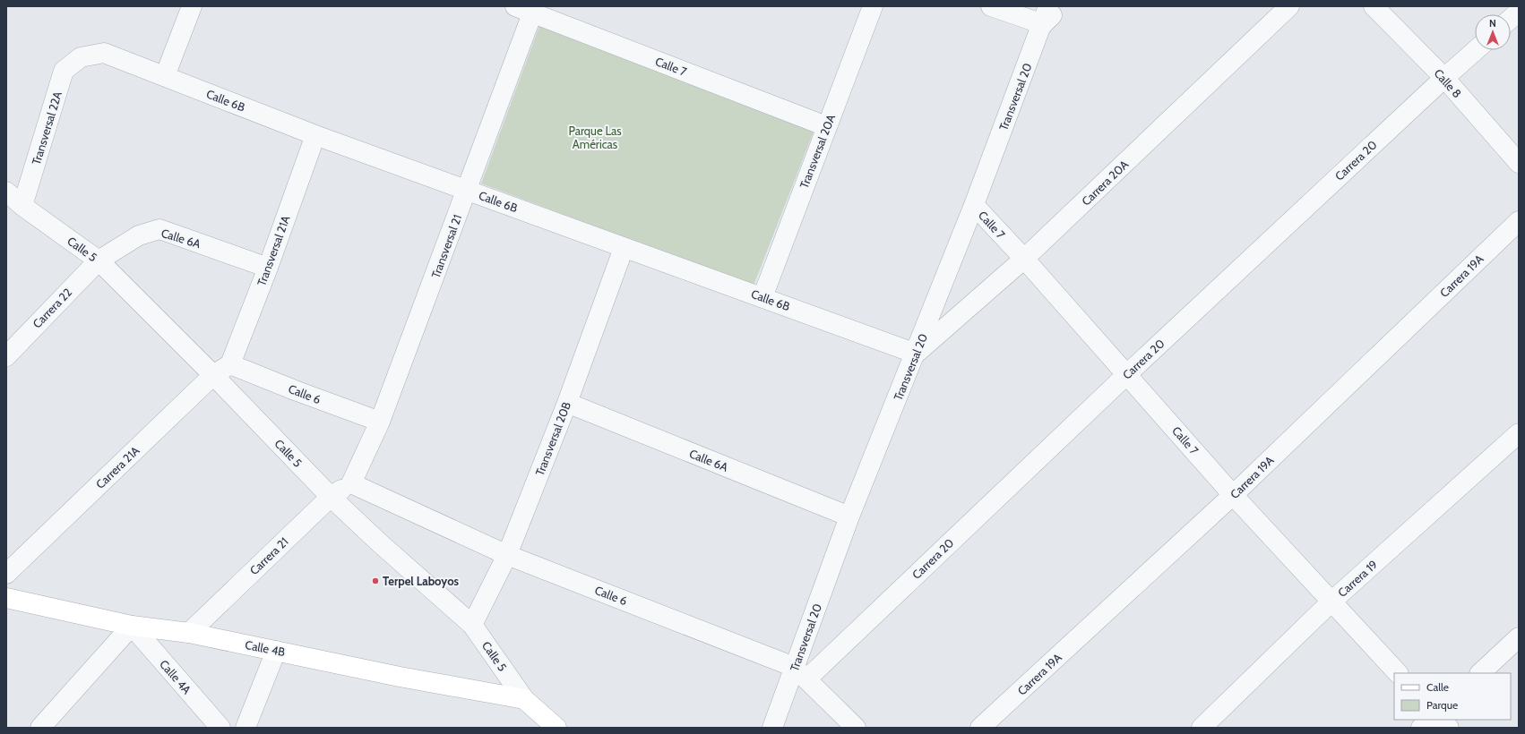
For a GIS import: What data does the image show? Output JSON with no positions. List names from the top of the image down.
{
  "streets": {
    "street": [
      "Calle 7",
      "Calle 8",
      "Transversal 20",
      "Calle 6B",
      "Transversal 22A",
      "Transversal 20A",
      "Carrera 20",
      "Carrera 20A",
      "Calle 6A",
      "Transversal 21",
      "Calle 5",
      "Transversal 21A",
      "Carrera 19A",
      "Carrera 22",
      "Calle 6",
      "Transversal 20B",
      "Carrera 21A",
      "Carrera 21",
      "Carrera 19",
      "Calle 4B",
      "Calle 4A"
    ]
  },
  "crossings": [
    ["Calle 7", "Transversal 20"],
    ["Calle 7", "Transversal 20A"],
    ["Calle 7", "Carrera 20"],
    ["Calle 7", "Carrera 20A"],
    ["Calle 7", "Transversal 21"],
    ["Calle 7", "Carrera 19A"],
    ["Calle 7", "Carrera 19"],
    ["Calle 8", "Carrera 20"],
    ["Transversal 20", "Calle 6B"],
    ["Transversal 20", "Carrera 20"],
    ["Transversal 20", "Carrera 20A"],
    ["Transversal 20", "Calle 6A"],
    ["Transversal 20", "Calle 6"],
    ["Calle 6B", "Transversal 22A"],
    ["Calle 6B", "Transversal 20A"],
    ["Calle 6B", "Carrera 20A"],
    ["Calle 6B", "Transversal 21"],
    ["Calle 6B", "Transversal 21A"],
    ["Calle 6B", "Transversal 20B"],
    ["Transversal 22A", "Calle 5"],
    ["Carrera 20", "Calle 6"],
    ["Calle 6A", "Calle 5"],
    ["Calle 6A", "Transversal 21A"],
    ["Calle 6A", "Carrera 22"],
    ["Calle 6A", "Transversal 20B"],
    ["Transversal 21", "Calle 6"],
    ["Transversal 21", "Carrera 21"],
    ["Calle 5", "Carrera 22"],
    ["Calle 5", "Transversal 20B"],
    ["Calle 5", "Carrera 21A"],
    ["Calle 5", "Carrera 21"],
    ["Calle 5", "Calle 4B"],
    ["Transversal 21A", "Calle 6"],
    ["Transversal 21A", "Carrera 21A"],
    ["Calle 6", "Transversal 20B"],
    ["Calle 6", "Carrera 21A"],
    ["Calle 6", "Carrera 21"],
    ["Carrera 21", "Calle 4B"],
    ["Calle 4B", "Calle 4A"]
  ],
  "parks": ["Parque Las Américas"],
  "places": ["Terpel Laboyos"],
  "legend": ["Calle", "Parque"],
  "north": "top"
}
